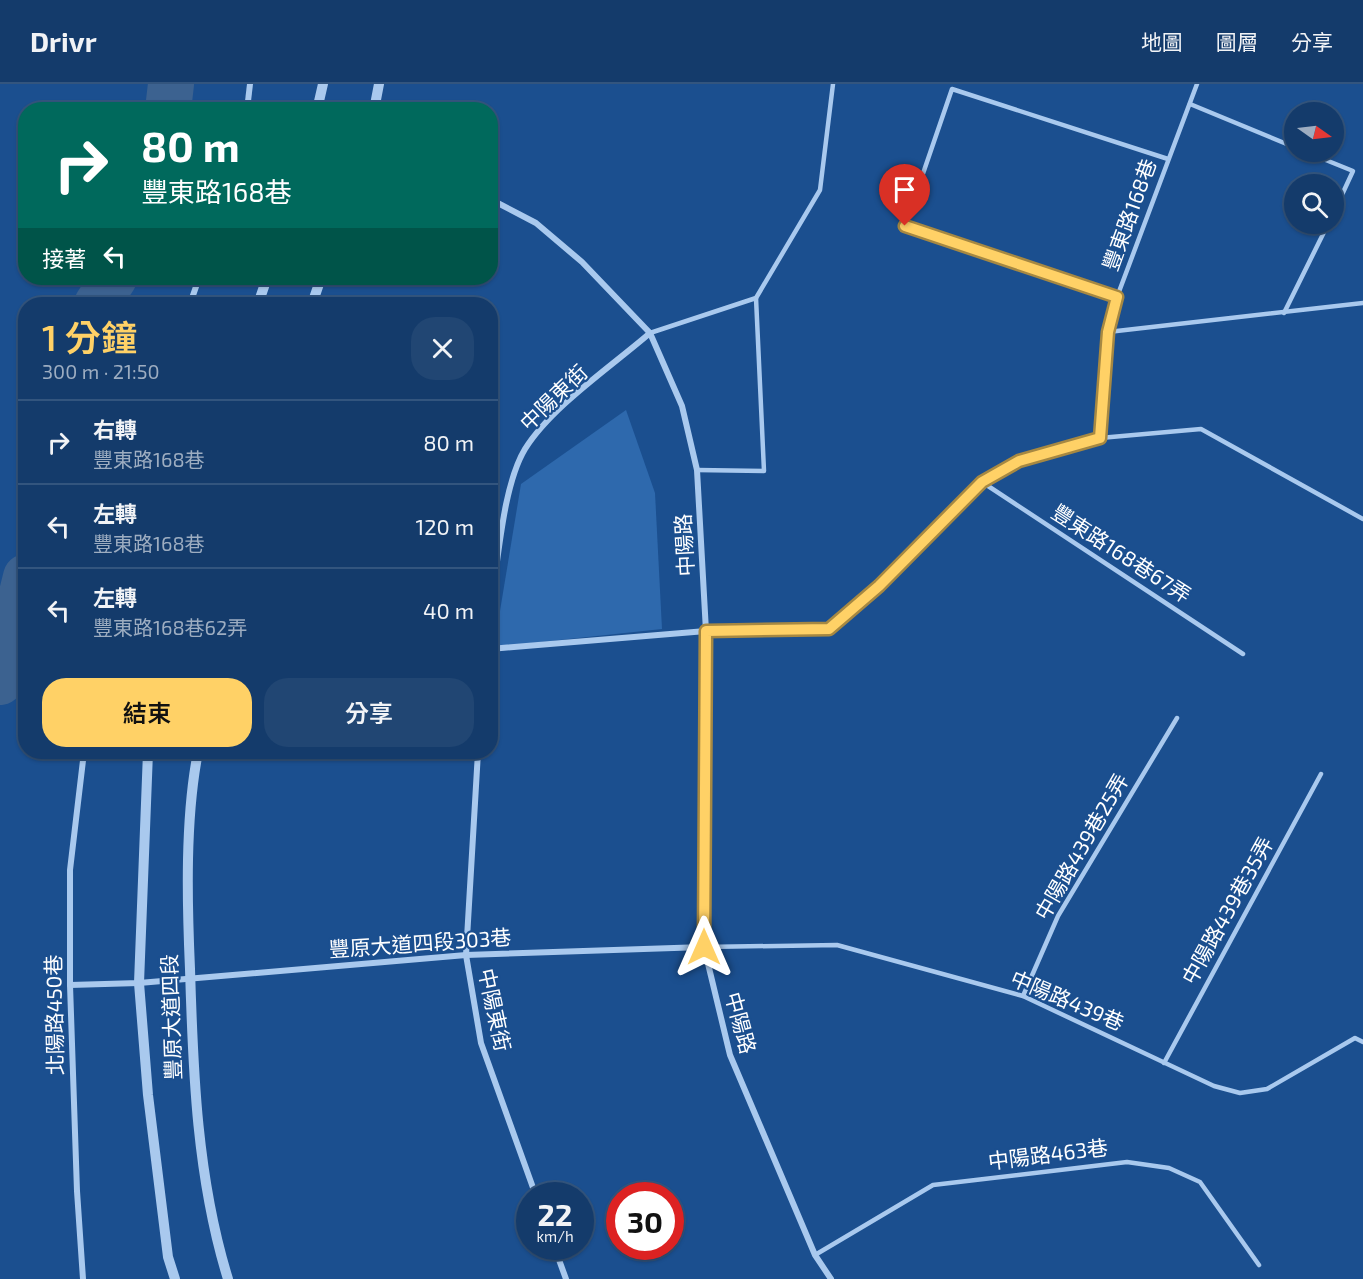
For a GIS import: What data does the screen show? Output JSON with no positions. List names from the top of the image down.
{
  "streets": {
    "street": [
      "中陽東街",
      "中陽路",
      "豐原大道四段303巷",
      "北陽路450巷",
      "豐原大道四段"
    ],
    "lane": [
      "豐東路168巷",
      "豐東路168巷67弄",
      "中陽路439巷25弄",
      "中陽路439巷35弄",
      "中陽路439巷",
      "中陽路463巷"
    ]
  },
  "crossings": [
    ["中陽東街", "中陽路"],
    ["中陽東街", "豐原大道四段303巷"],
    ["中陽路", "豐原大道四段303巷"],
    ["中陽路", "中陽路439巷"],
    ["中陽路", "中陽路463巷"],
    ["中陽路439巷25弄", "中陽路439巷"],
    ["中陽路439巷35弄", "中陽路439巷"],
    ["豐原大道四段303巷", "中陽路439巷"],
    ["豐原大道四段303巷", "北陽路450巷"],
    ["豐原大道四段303巷", "豐原大道四段"]
  ],
  "north": "right",
  "page": {
    "header": "Drivr",
    "nav": ["地圖", "圖層", "分享"],
    "turn": ["80 m", "豐東路168巷"],
    "then": "接著",
    "heading": ["1 分鐘", "300 m · 21:50"],
    "list": [
      {
        "name": "右轉",
        "note": "豐東路168巷",
        "value": "80 m"
      },
      {
        "name": "左轉",
        "note": "豐東路168巷",
        "value": "120 m"
      },
      {
        "name": "左轉",
        "note": "豐東路168巷62弄",
        "value": "40 m"
      }
    ],
    "buttons": ["結束", "分享"],
    "speed": "22 km/h",
    "limit": "30"
  }
}
